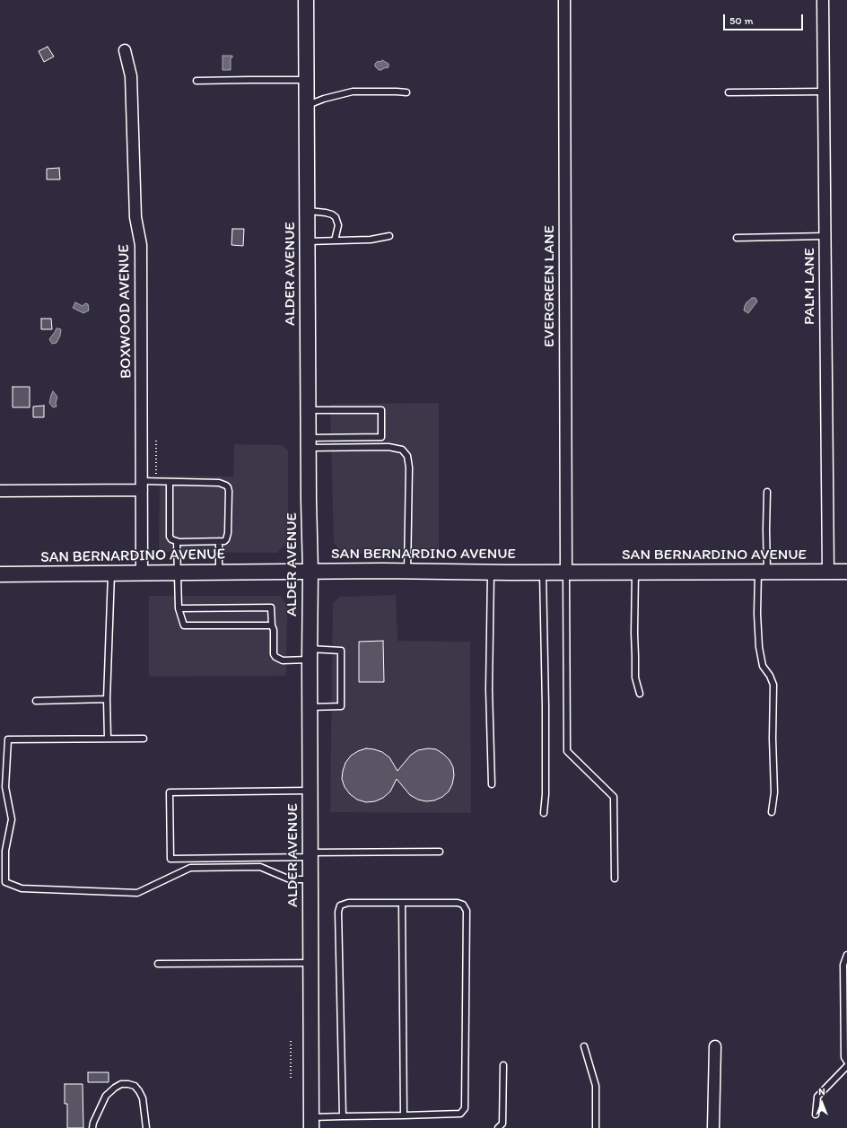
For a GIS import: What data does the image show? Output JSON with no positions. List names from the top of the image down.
{
  "streets": {
    "main road": ["ALDER AVENUE", "SAN BERNARDINO AVENUE"],
    "street": ["EVERGREEN LANE", "PALM LANE", "BOXWOOD AVENUE"]
  },
  "crossings": [
    ["ALDER AVENUE", "SAN BERNARDINO AVENUE"],
    ["EVERGREEN LANE", "SAN BERNARDINO AVENUE"],
    ["PALM LANE", "SAN BERNARDINO AVENUE"],
    ["BOXWOOD AVENUE", "SAN BERNARDINO AVENUE"]
  ],
  "scale_bar": "50 m",
  "north": "top"
}
